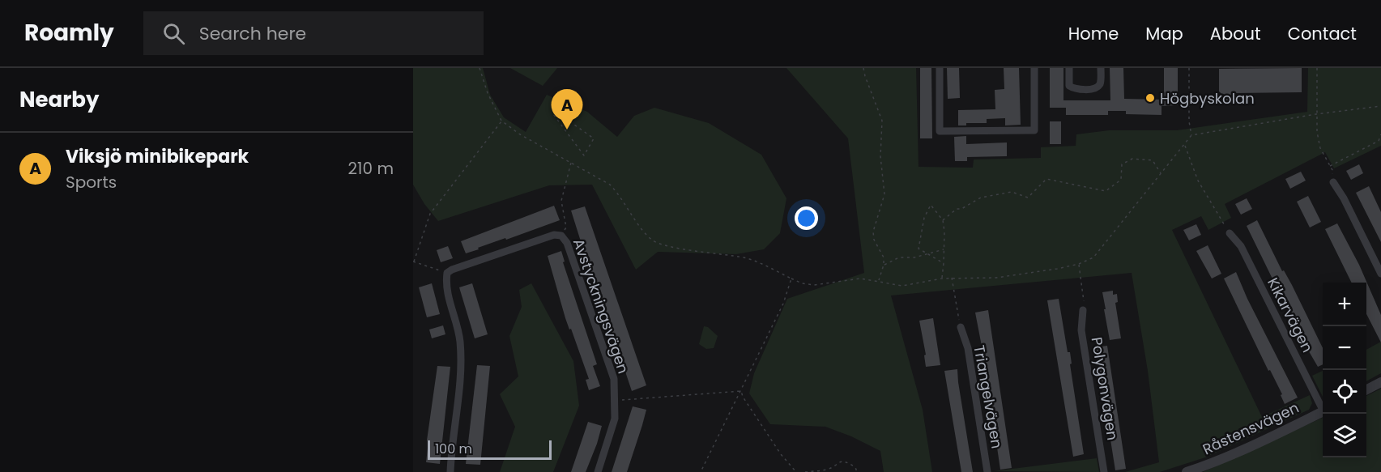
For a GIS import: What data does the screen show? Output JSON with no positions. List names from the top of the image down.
{
  "streets": {
    "street": [
      "Avstyckningsvägen",
      "Kikarvägen",
      "Polygonvägen",
      "Triangelvägen",
      "Råstensvägen"
    ]
  },
  "places": ["Högbyskolan"],
  "scale_bar": "100 m",
  "page": {
    "header": "Roamly",
    "search": "Search here",
    "nav": [
      "Home",
      "Map",
      "About",
      "Contact"
    ],
    "heading": "Nearby",
    "pins": "A",
    "list": [
      {
        "mark": "A",
        "name": "Viksjö minibikepark",
        "note": "Sports",
        "value": "210 m"
      }
    ],
    "map_buttons": ["+", "−"],
    "scale": "100 m"
  }
}
